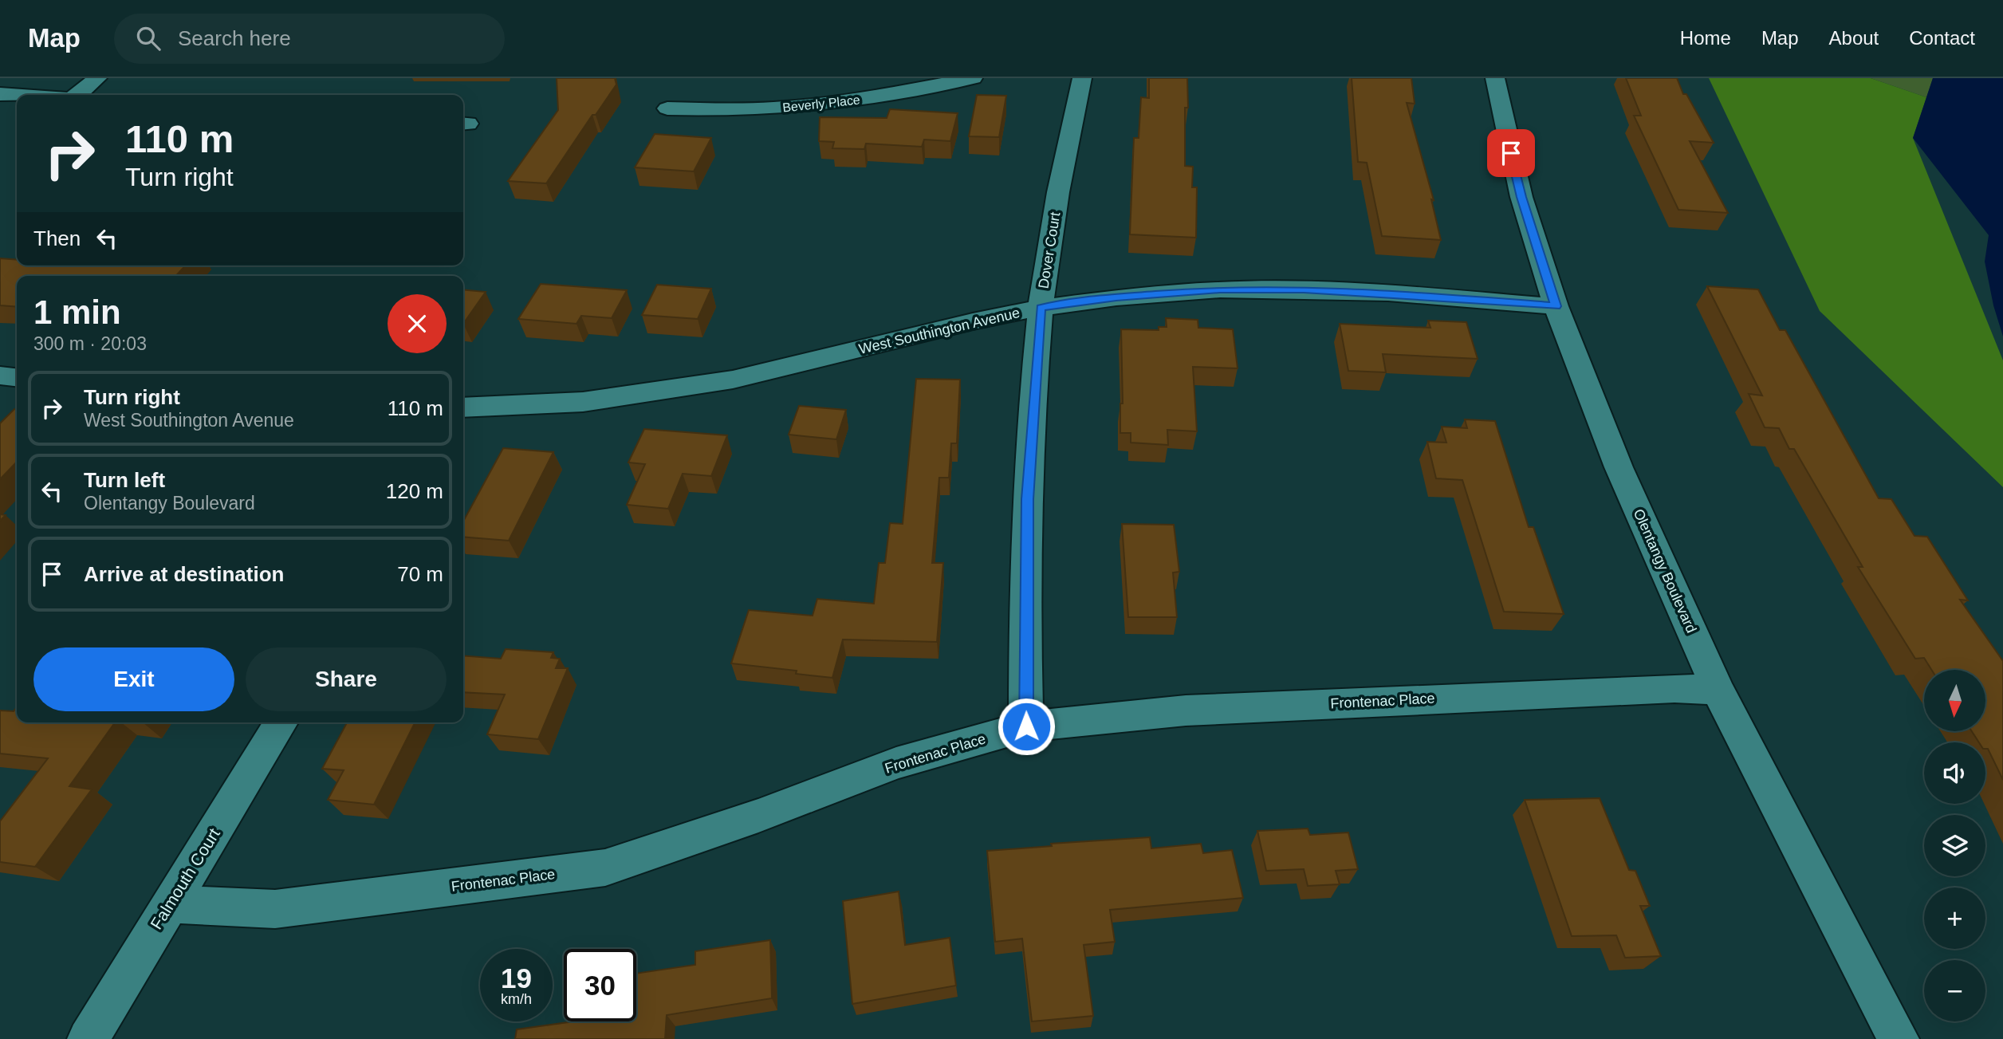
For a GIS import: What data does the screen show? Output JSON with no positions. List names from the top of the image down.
{
  "streets": {
    "street": [
      "Beverly Place",
      "Dover Court",
      "West Southington Avenue",
      "Olentangy Boulevard",
      "Frontenac Place",
      "Falmouth Court"
    ]
  },
  "crossings": [
    ["Dover Court", "West Southington Avenue"],
    ["Dover Court", "Frontenac Place"],
    ["West Southington Avenue", "Olentangy Boulevard"],
    ["Olentangy Boulevard", "Frontenac Place"],
    ["Frontenac Place", "Falmouth Court"]
  ],
  "north": "bottom",
  "page": {
    "header": "Map",
    "search": "Search here",
    "nav": [
      "Home",
      "Map",
      "About",
      "Contact"
    ],
    "turn": ["110 m", "Turn right"],
    "then": "Then",
    "heading": ["1 min", "300 m · 20:03"],
    "list": [
      {
        "name": "Turn right",
        "note": "West Southington Avenue",
        "value": "110 m"
      },
      {
        "name": "Turn left",
        "note": "Olentangy Boulevard",
        "value": "120 m"
      },
      {
        "name": "Arrive at destination",
        "value": "70 m"
      }
    ],
    "buttons": ["Exit", "Share"],
    "map_buttons": ["+", "−"],
    "speed": "19 km/h",
    "limit": "30"
  }
}
